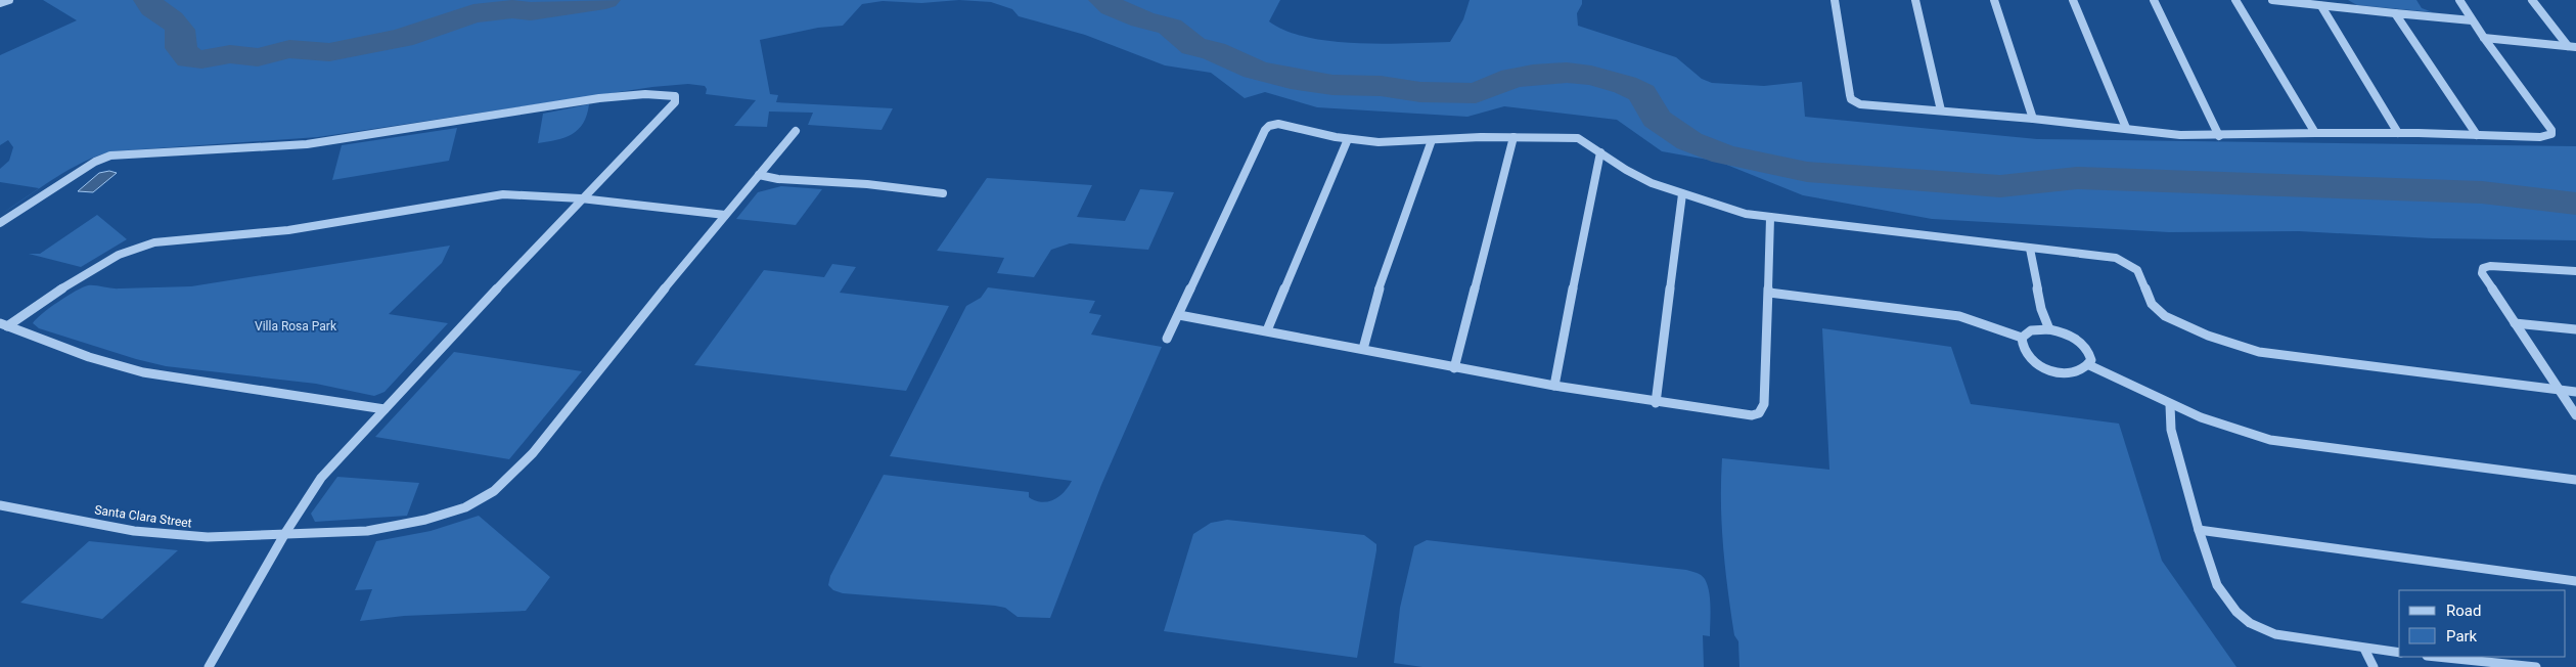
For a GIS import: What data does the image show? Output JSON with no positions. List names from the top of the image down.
{
  "streets": {
    "street": ["Santa Clara Street"]
  },
  "parks": ["Villa Rosa Park"],
  "legend": ["Road", "Park"]
}
